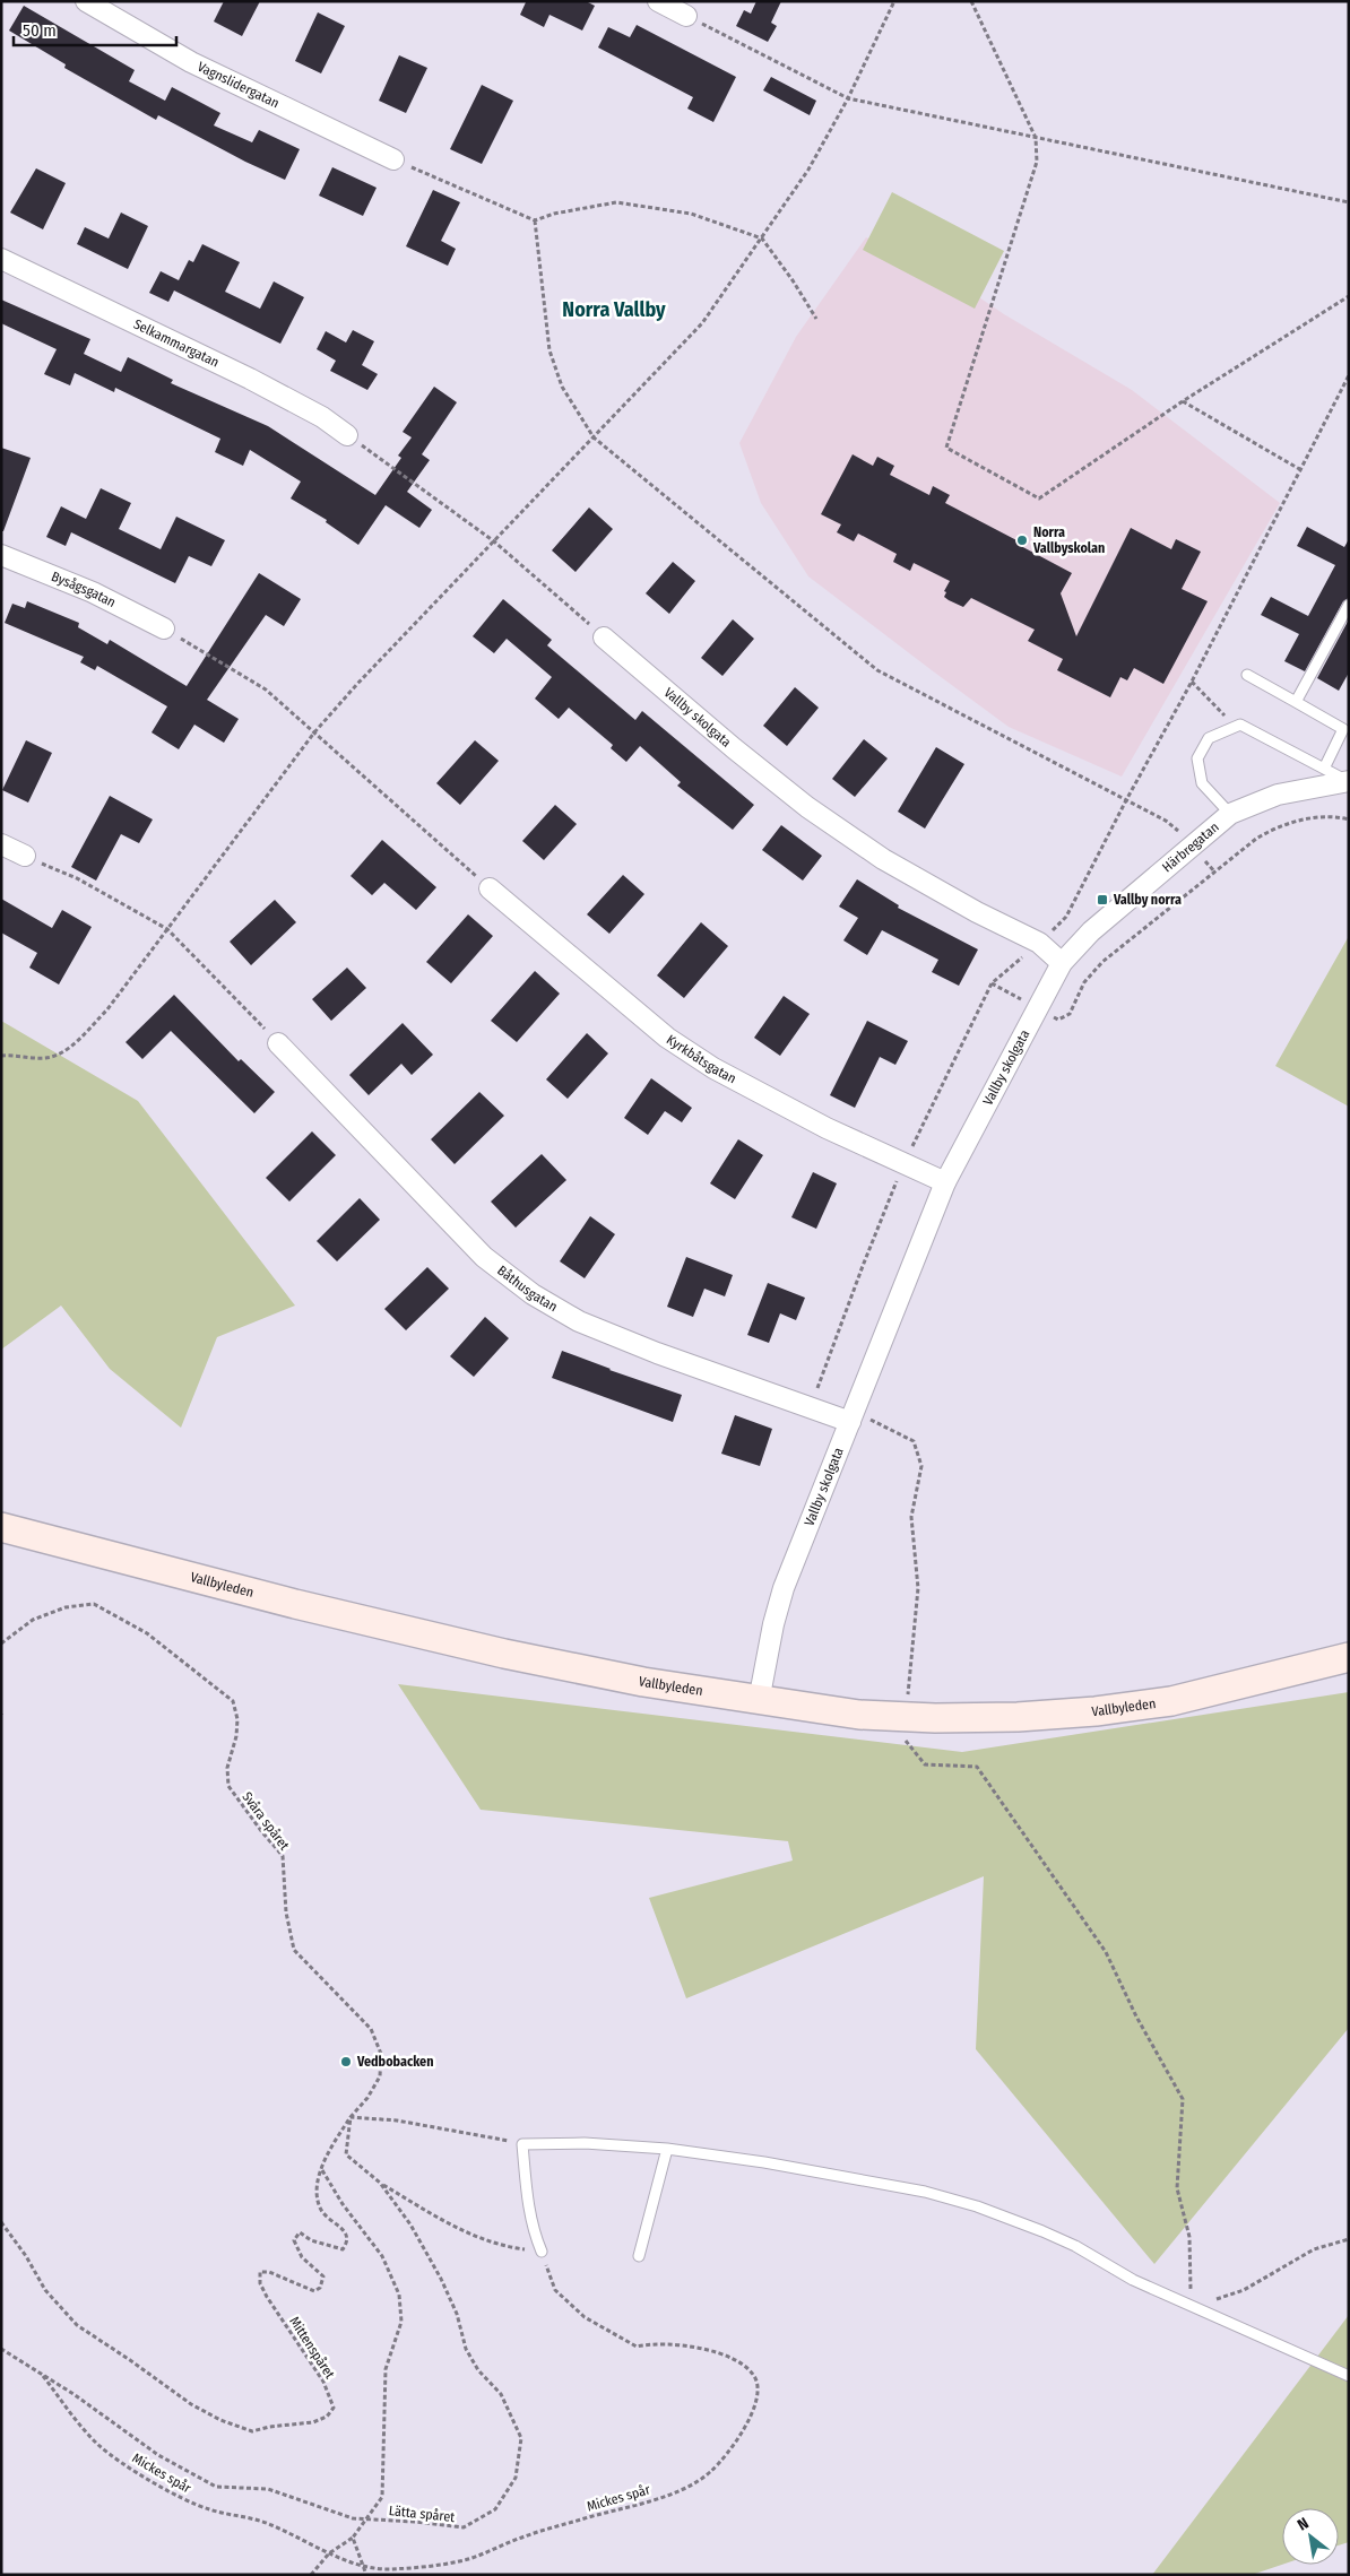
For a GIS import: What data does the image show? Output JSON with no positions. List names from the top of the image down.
{
  "streets": {
    "main road": ["Vallbyleden"],
    "street": [
      "Vagnslidergatan",
      "Selkammargatan",
      "Bysågsgatan",
      "Vallby skolgata",
      "Härbregatan",
      "Kyrkbåtsgatan",
      "Båthusgatan"
    ],
    "path": [
      "Svåra spåret",
      "Mittenspåret",
      "Mickes spår",
      "Lätta spåret"
    ]
  },
  "crossings": [
    ["Vallby skolgata", "Härbregatan"],
    ["Vallby skolgata", "Kyrkbåtsgatan"],
    ["Vallby skolgata", "Båthusgatan"],
    ["Vallby skolgata", "Vallbyleden"],
    ["Svåra spåret", "Mittenspåret"],
    ["Svåra spåret", "Lätta spåret"],
    ["Mickes spår", "Lätta spåret"]
  ],
  "districts": ["Norra Vallby"],
  "places": {
    "other": ["Norra Vallbyskolan", "Vedbobacken"],
    "transit": ["Vallby norra"]
  },
  "scale_bar": "50 m",
  "north": "top left"
}
